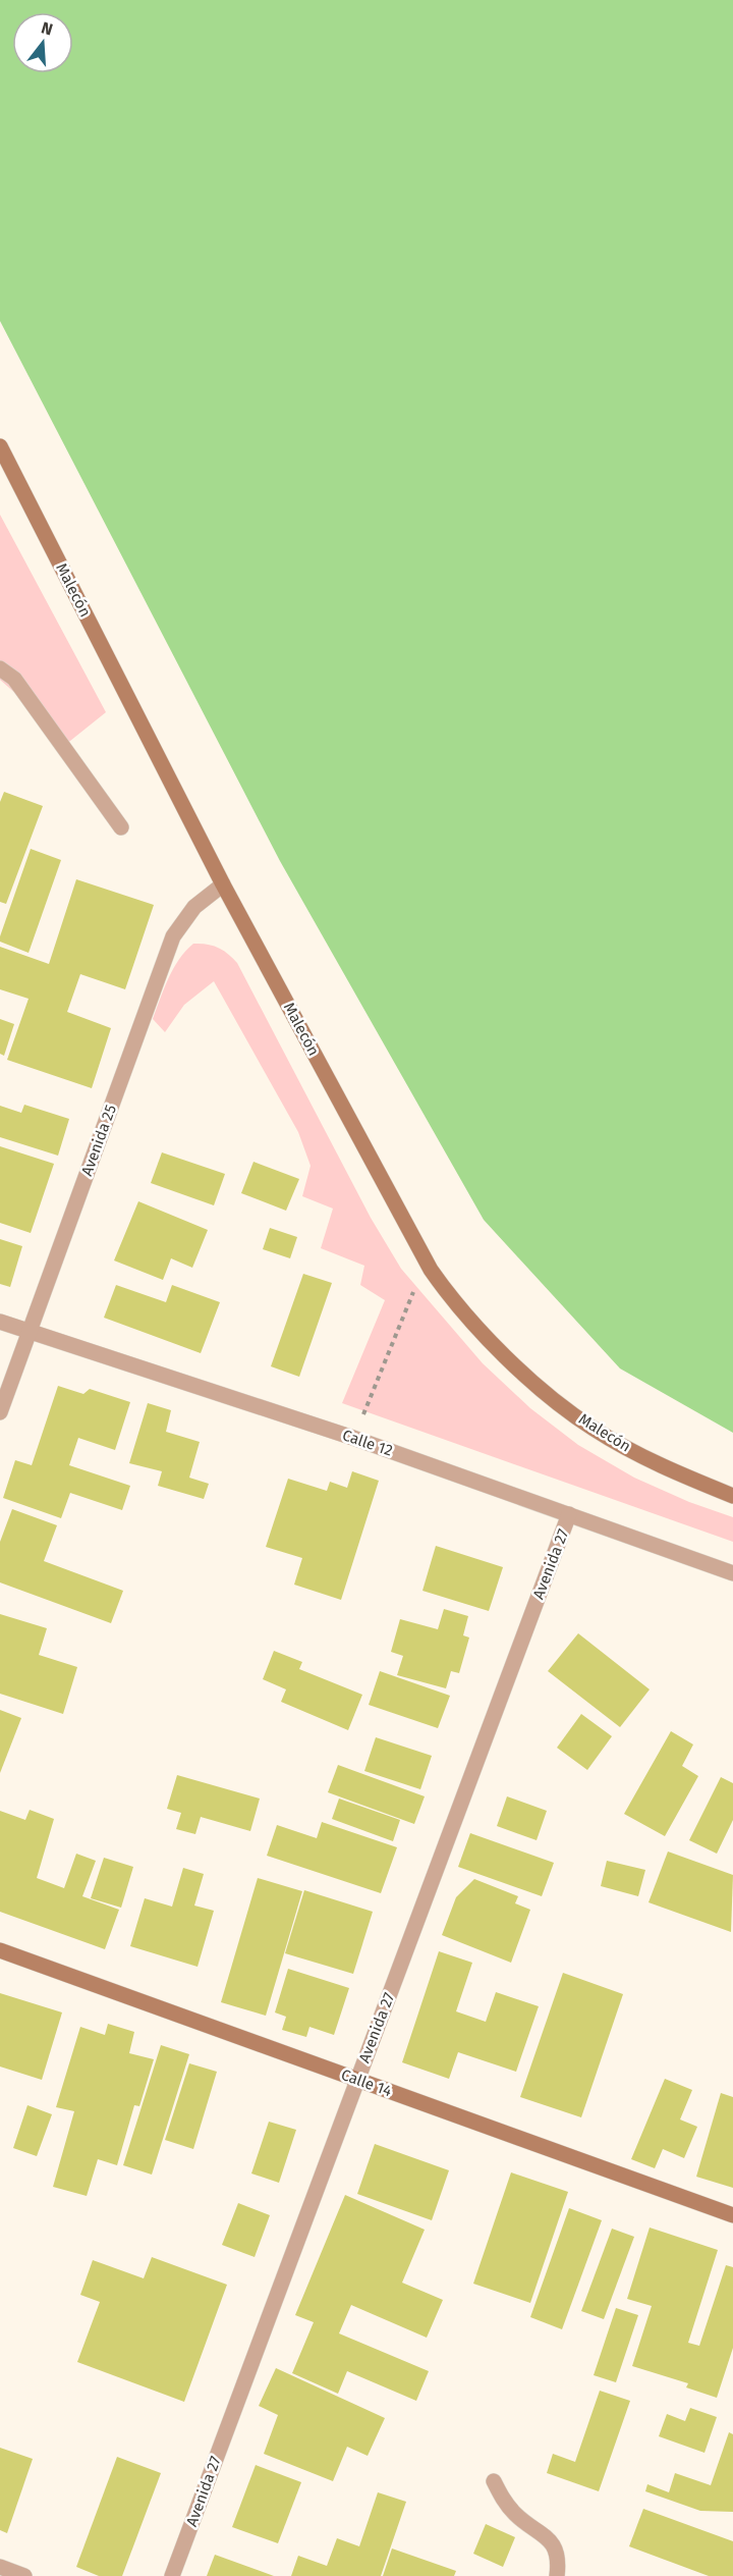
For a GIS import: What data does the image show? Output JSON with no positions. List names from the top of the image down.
{
  "streets": {
    "main road": ["Malecón", "Calle 14"],
    "street": ["Avenida 25", "Calle 12", "Avenida 27"]
  },
  "crossings": [
    ["Malecón", "Avenida 25"],
    ["Avenida 25", "Calle 12"],
    ["Calle 12", "Avenida 27"],
    ["Avenida 27", "Calle 14"]
  ],
  "north": "top"
}
